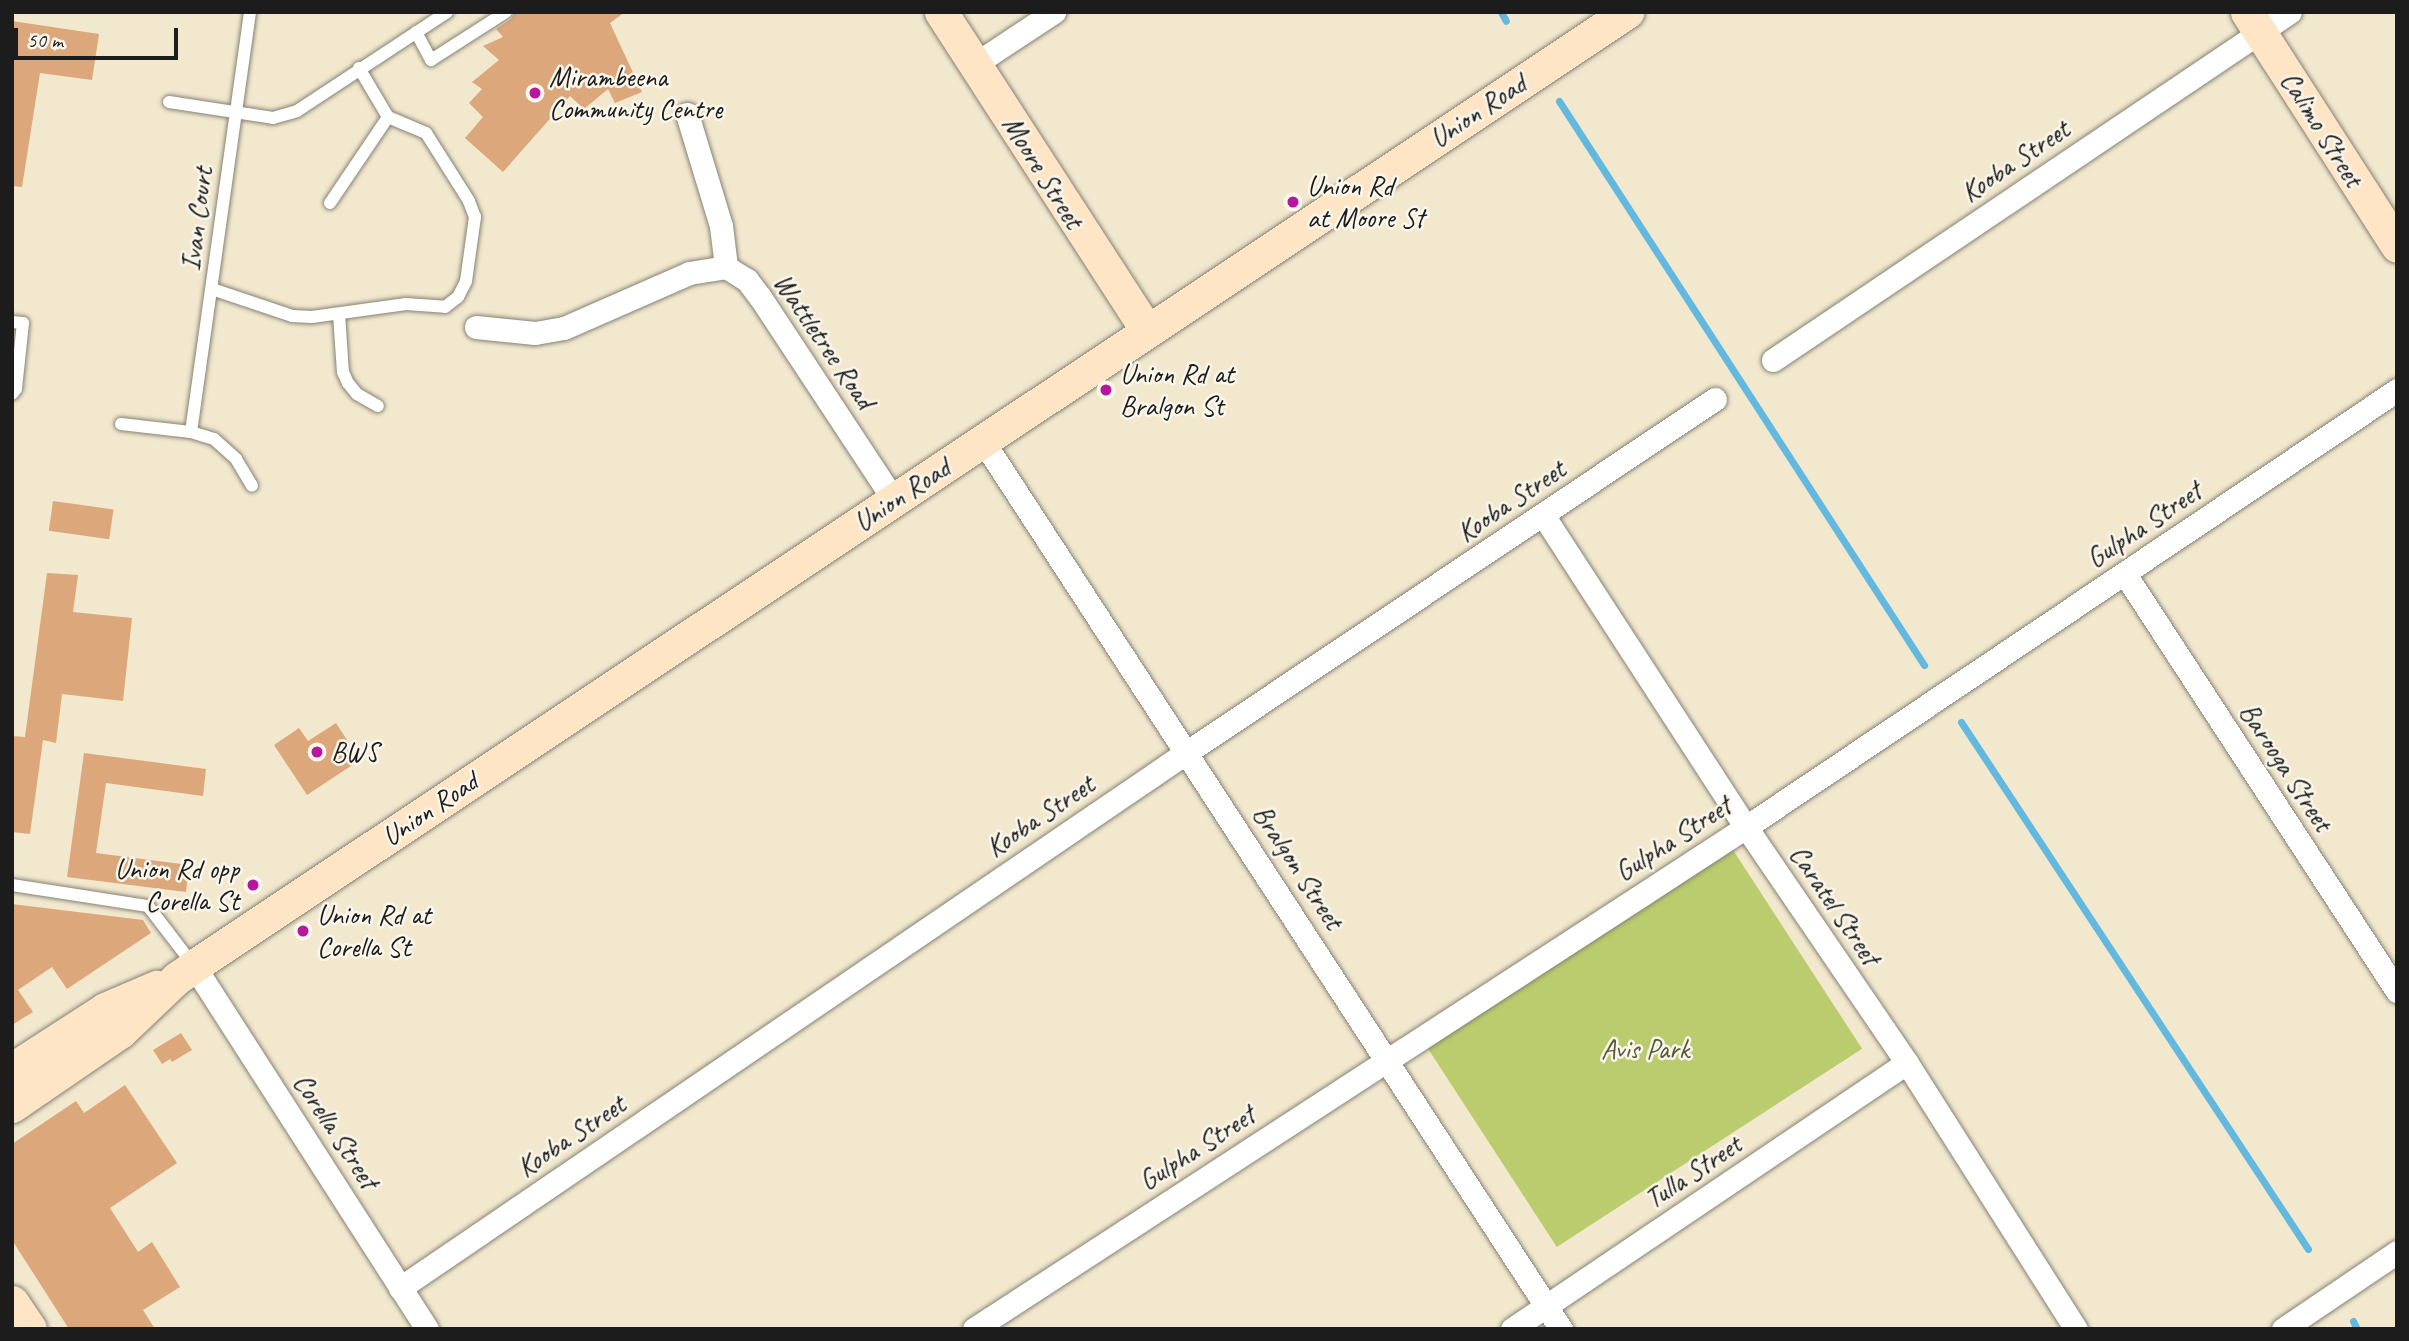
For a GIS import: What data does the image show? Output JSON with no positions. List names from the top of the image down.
{
  "streets": {
    "main road": ["Union Road", "Calimo Street", "Moore Street"],
    "street": [
      "Kooba Street",
      "Wattletree Road",
      "Gulpha Street",
      "Barooga Street",
      "Bralgon Street",
      "Caratel Street",
      "Corella Street",
      "Tulla Street"
    ],
    "lane": ["Ivan Court"]
  },
  "crossings": [
    ["Union Road", "Moore Street"],
    ["Union Road", "Wattletree Road"],
    ["Union Road", "Bralgon Street"],
    ["Union Road", "Corella Street"],
    ["Calimo Street", "Kooba Street"],
    ["Kooba Street", "Bralgon Street"],
    ["Kooba Street", "Caratel Street"],
    ["Kooba Street", "Corella Street"],
    ["Gulpha Street", "Barooga Street"],
    ["Gulpha Street", "Bralgon Street"],
    ["Gulpha Street", "Caratel Street"],
    ["Bralgon Street", "Tulla Street"],
    ["Caratel Street", "Tulla Street"]
  ],
  "parks": ["Avis Park"],
  "places": [
    "Mirambeena Community Centre",
    "Union Rd at Moore St",
    "Union Rd at Bralgon St",
    "BWS",
    "Union Rd opp Corella St",
    "Union Rd at Corella St"
  ],
  "scale_bar": "50 m"
}
